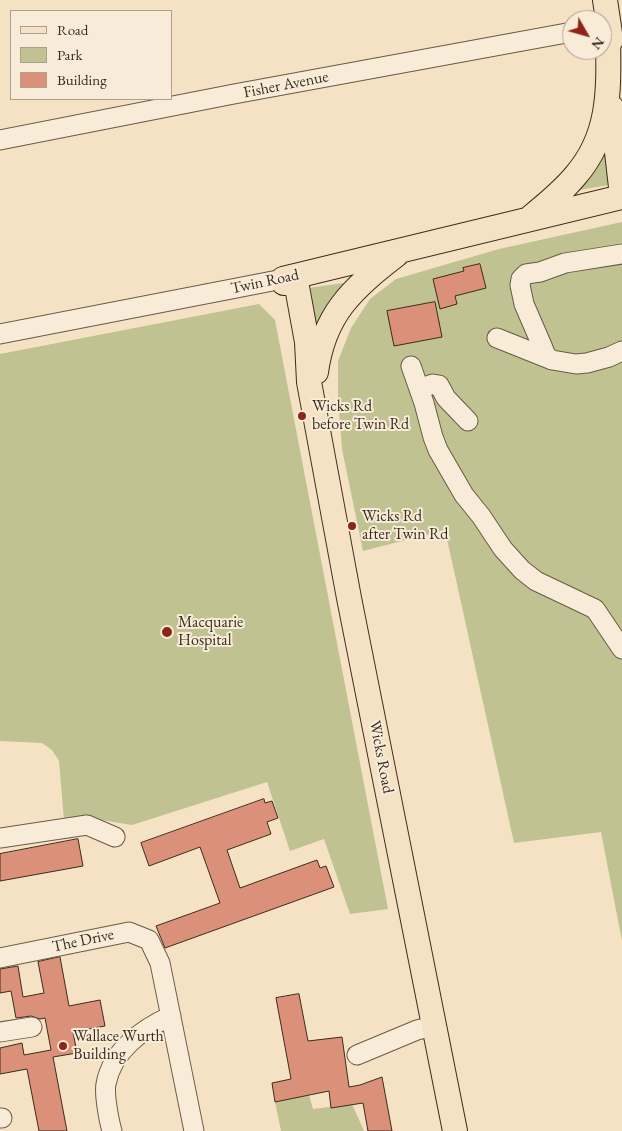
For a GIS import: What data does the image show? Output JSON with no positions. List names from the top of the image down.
{
  "streets": {
    "main road": ["Twin Road", "Wicks Road"],
    "street": ["Fisher Avenue", "The Drive"]
  },
  "crossings": [
    ["Twin Road", "Wicks Road"]
  ],
  "places": [
    "Wicks Rd before Twin Rd",
    "Wicks Rd after Twin Rd",
    "Macquarie Hospital",
    "Wallace Wurth Building"
  ],
  "legend": ["Road", "Park", "Building"],
  "north": "bottom right"
}
